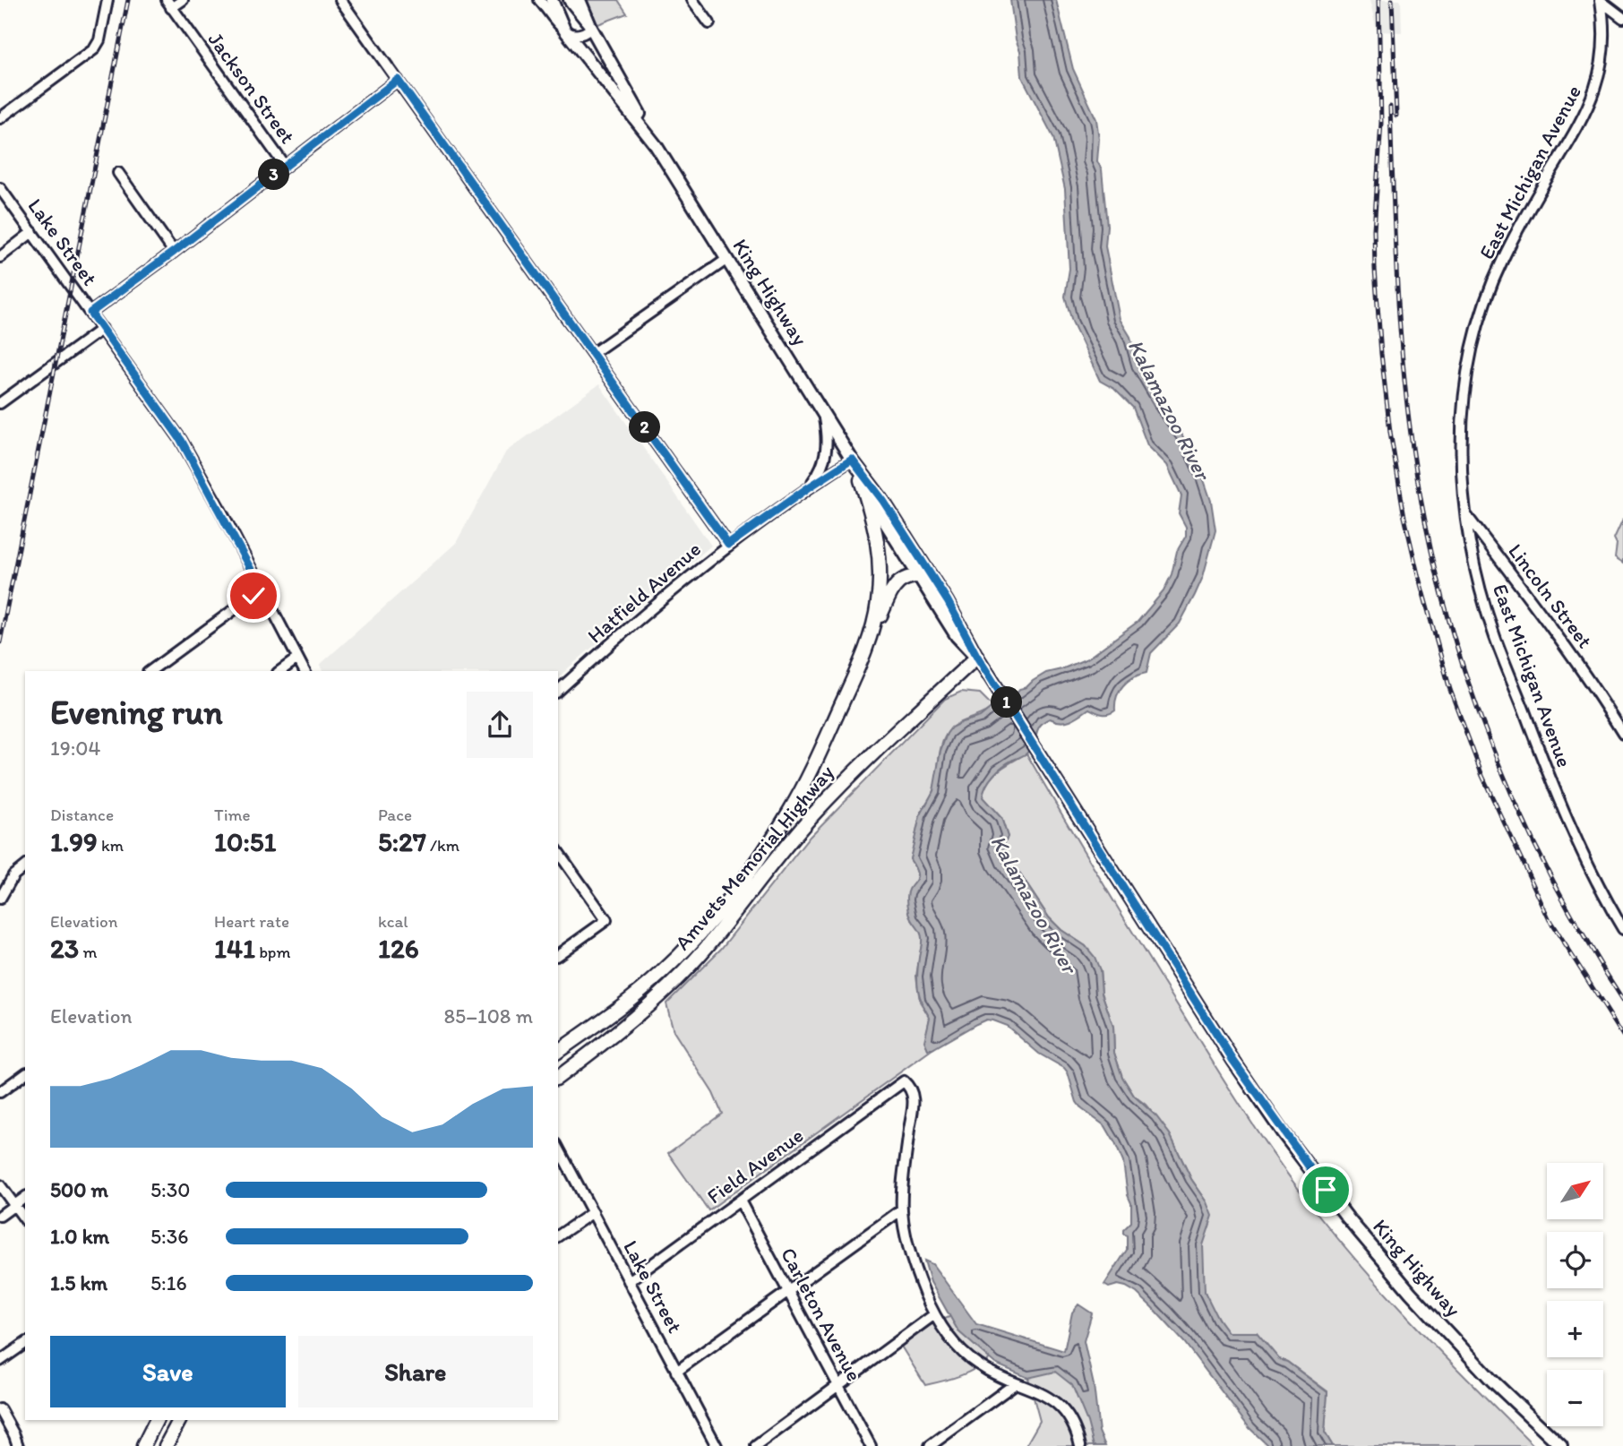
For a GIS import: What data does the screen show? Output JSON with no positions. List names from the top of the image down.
{
  "streets": {
    "highway": ["Amvets Memorial Highway"],
    "main road": ["King Highway"],
    "street": [
      "Jackson Street",
      "East Michigan Avenue",
      "Lake Street",
      "Hatfield Avenue",
      "Lincoln Street",
      "Field Avenue",
      "Carleton Avenue"
    ]
  },
  "crossings": [
    ["East Michigan Avenue", "Lincoln Street"],
    ["Lake Street", "Field Avenue"],
    ["King Highway", "Hatfield Avenue"],
    ["King Highway", "Amvets Memorial Highway"],
    ["Field Avenue", "Carleton Avenue"]
  ],
  "water": ["Kalamazoo River"],
  "north": "top right",
  "page": {
    "pins": ["3", "2", "1"],
    "heading": ["Evening run", "19:04"],
    "stats": [
      ["Distance", "1.99 km"],
      ["Time", "10:51"],
      ["Pace", "5:27 /km"],
      ["Elevation", "23 m"],
      ["Heart rate", "141 bpm"],
      ["kcal", "126"]
    ],
    "chart": ["Elevation", "85–108 m"],
    "map_buttons": ["+", "−"],
    "list": [
      {
        "name": "500 m",
        "note": "5:30"
      },
      {
        "name": "1.0 km",
        "note": "5:36"
      },
      {
        "name": "1.5 km",
        "note": "5:16"
      }
    ],
    "buttons": ["Save", "Share"]
  }
}
